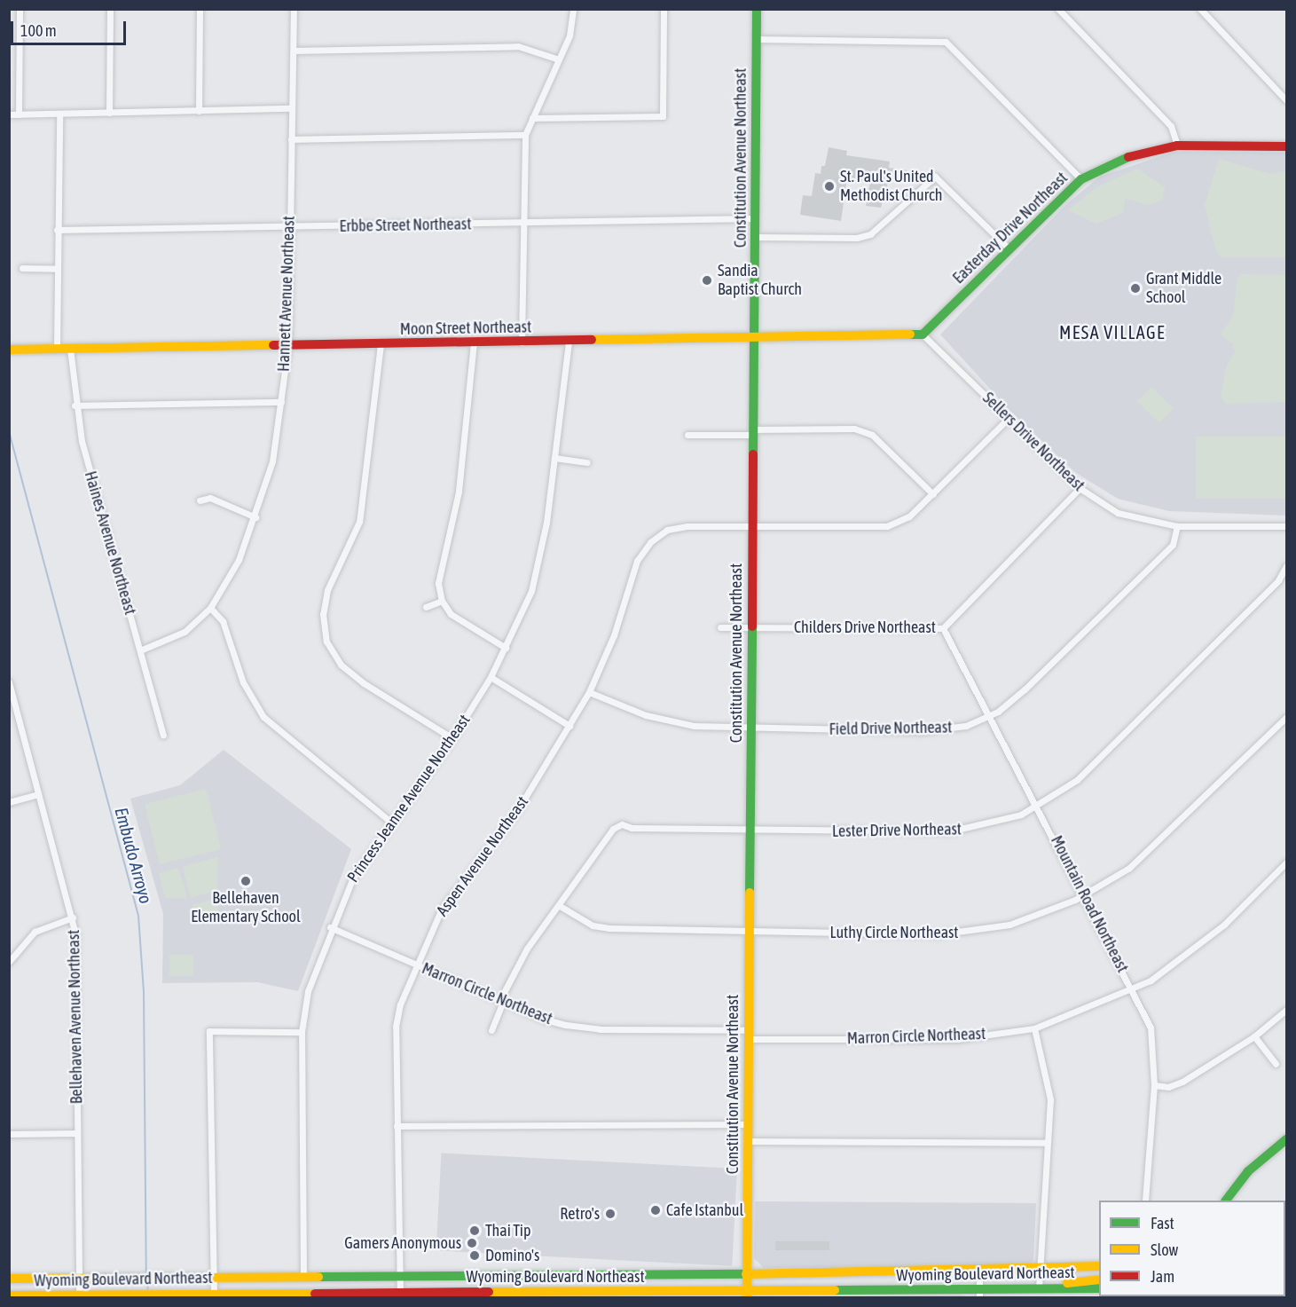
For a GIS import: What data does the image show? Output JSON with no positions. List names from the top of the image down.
{
  "streets": {
    "main road": [
      "Constitution Avenue Northeast",
      "Easterday Drive Northeast",
      "Moon Street Northeast",
      "Wyoming Boulevard Northeast"
    ],
    "street": [
      "Erbbe Street Northeast",
      "Hannett Avenue Northeast",
      "Sellers Drive Northeast",
      "Haines Avenue Northeast",
      "Childers Drive Northeast",
      "Field Drive Northeast",
      "Princess Jeanne Avenue Northeast",
      "Lester Drive Northeast",
      "Aspen Avenue Northeast",
      "Mountain Road Northeast",
      "Luthy Circle Northeast",
      "Marron Circle Northeast",
      "Bellehaven Avenue Northeast"
    ]
  },
  "crossings": [
    ["Constitution Avenue Northeast", "Erbbe Street Northeast"],
    ["Constitution Avenue Northeast", "Moon Street Northeast"],
    ["Constitution Avenue Northeast", "Childers Drive Northeast"],
    ["Constitution Avenue Northeast", "Field Drive Northeast"],
    ["Constitution Avenue Northeast", "Lester Drive Northeast"],
    ["Constitution Avenue Northeast", "Aspen Avenue Northeast"],
    ["Constitution Avenue Northeast", "Luthy Circle Northeast"],
    ["Constitution Avenue Northeast", "Marron Circle Northeast"],
    ["Constitution Avenue Northeast", "Wyoming Boulevard Northeast"],
    ["Erbbe Street Northeast", "Hannett Avenue Northeast"],
    ["Easterday Drive Northeast", "Moon Street Northeast"],
    ["Easterday Drive Northeast", "Sellers Drive Northeast"],
    ["Hannett Avenue Northeast", "Moon Street Northeast"],
    ["Hannett Avenue Northeast", "Haines Avenue Northeast"],
    ["Moon Street Northeast", "Sellers Drive Northeast"],
    ["Moon Street Northeast", "Haines Avenue Northeast"],
    ["Moon Street Northeast", "Princess Jeanne Avenue Northeast"],
    ["Sellers Drive Northeast", "Childers Drive Northeast"],
    ["Sellers Drive Northeast", "Field Drive Northeast"],
    ["Sellers Drive Northeast", "Aspen Avenue Northeast"],
    ["Childers Drive Northeast", "Mountain Road Northeast"],
    ["Field Drive Northeast", "Aspen Avenue Northeast"],
    ["Field Drive Northeast", "Mountain Road Northeast"],
    ["Princess Jeanne Avenue Northeast", "Marron Circle Northeast"],
    ["Princess Jeanne Avenue Northeast", "Wyoming Boulevard Northeast"],
    ["Lester Drive Northeast", "Mountain Road Northeast"],
    ["Lester Drive Northeast", "Luthy Circle Northeast"],
    ["Lester Drive Northeast", "Marron Circle Northeast"],
    ["Aspen Avenue Northeast", "Marron Circle Northeast"],
    ["Aspen Avenue Northeast", "Wyoming Boulevard Northeast"],
    ["Mountain Road Northeast", "Luthy Circle Northeast"],
    ["Mountain Road Northeast", "Marron Circle Northeast"],
    ["Bellehaven Avenue Northeast", "Wyoming Boulevard Northeast"]
  ],
  "districts": ["MESA VILLAGE"],
  "water": ["Embudo Arroyo"],
  "places": [
    "St. Paul's United Methodist Church",
    "Sandia Baptist Church",
    "Grant Middle School",
    "Bellehaven Elementary School",
    "Cafe Istanbul",
    "Retro's",
    "Thai Tip",
    "Gamers Anonymous",
    "Domino's"
  ],
  "legend": ["Fast", "Slow", "Jam"],
  "scale_bar": "100 m"
}
